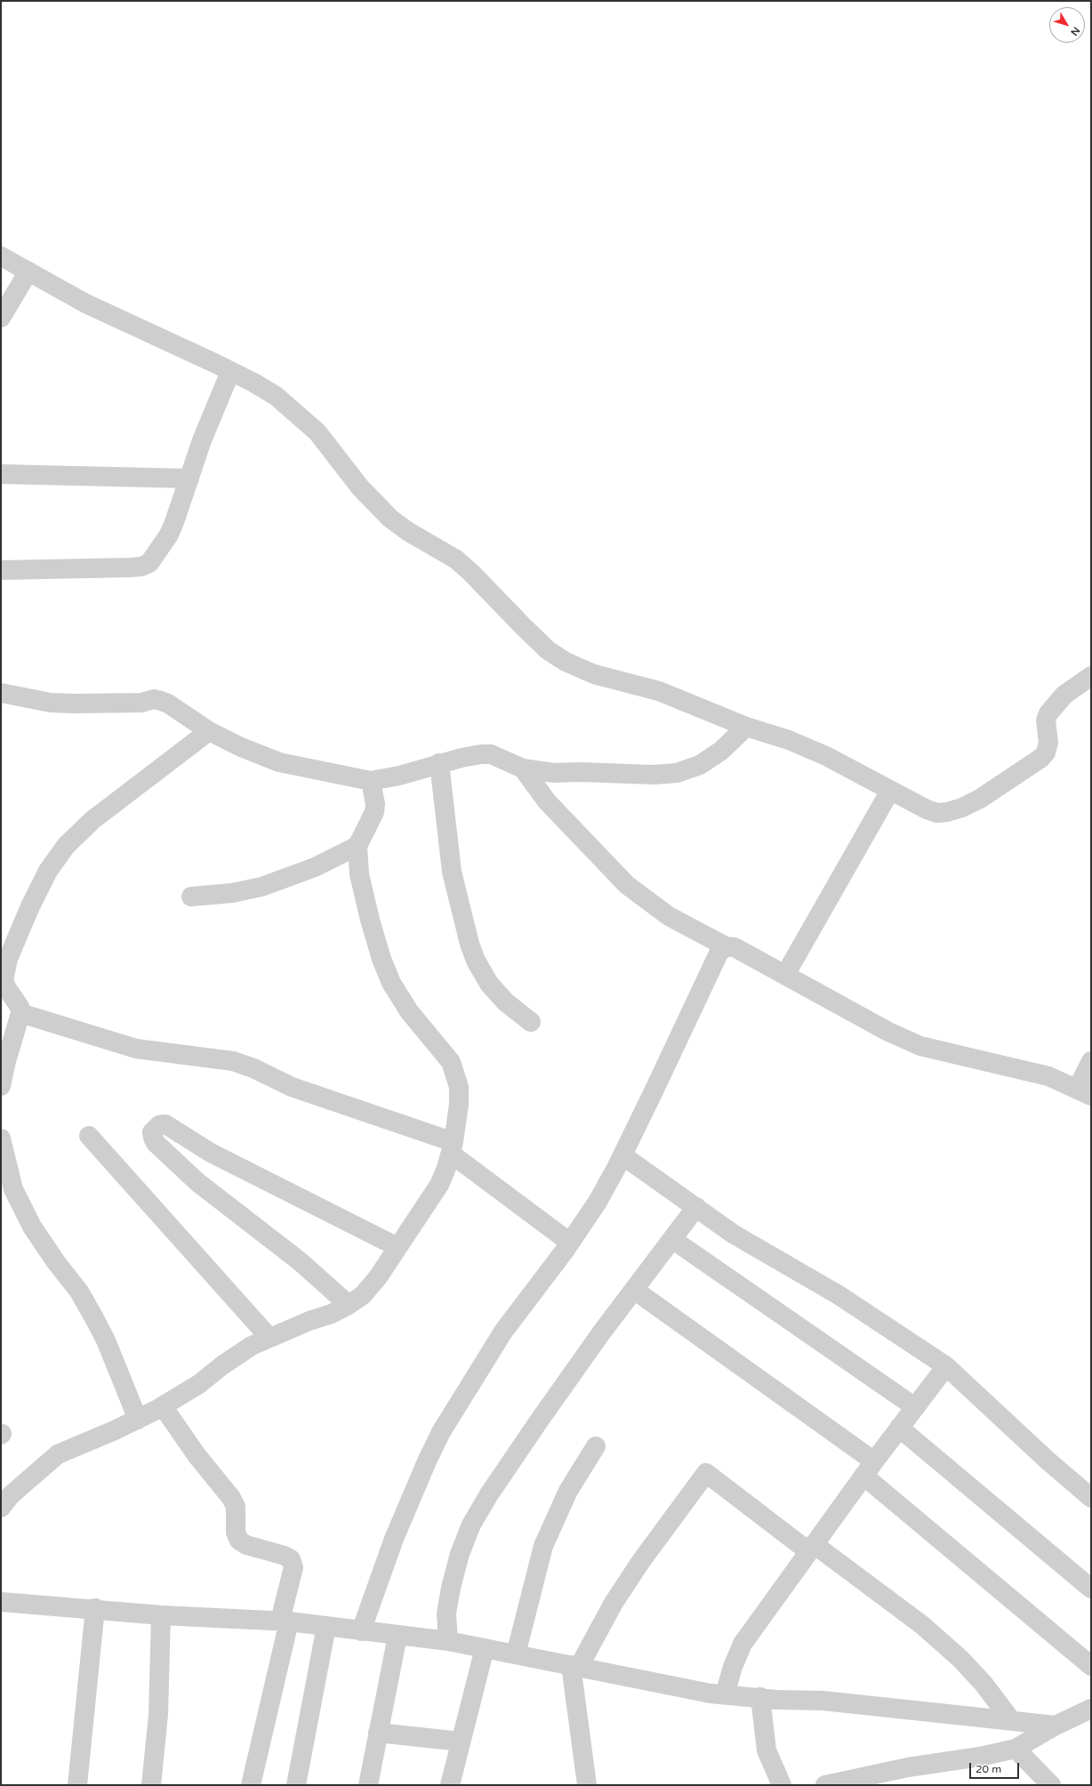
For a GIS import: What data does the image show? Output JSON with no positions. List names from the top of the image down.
{
  "scale_bar": "20 m",
  "north": "bottom right"
}
